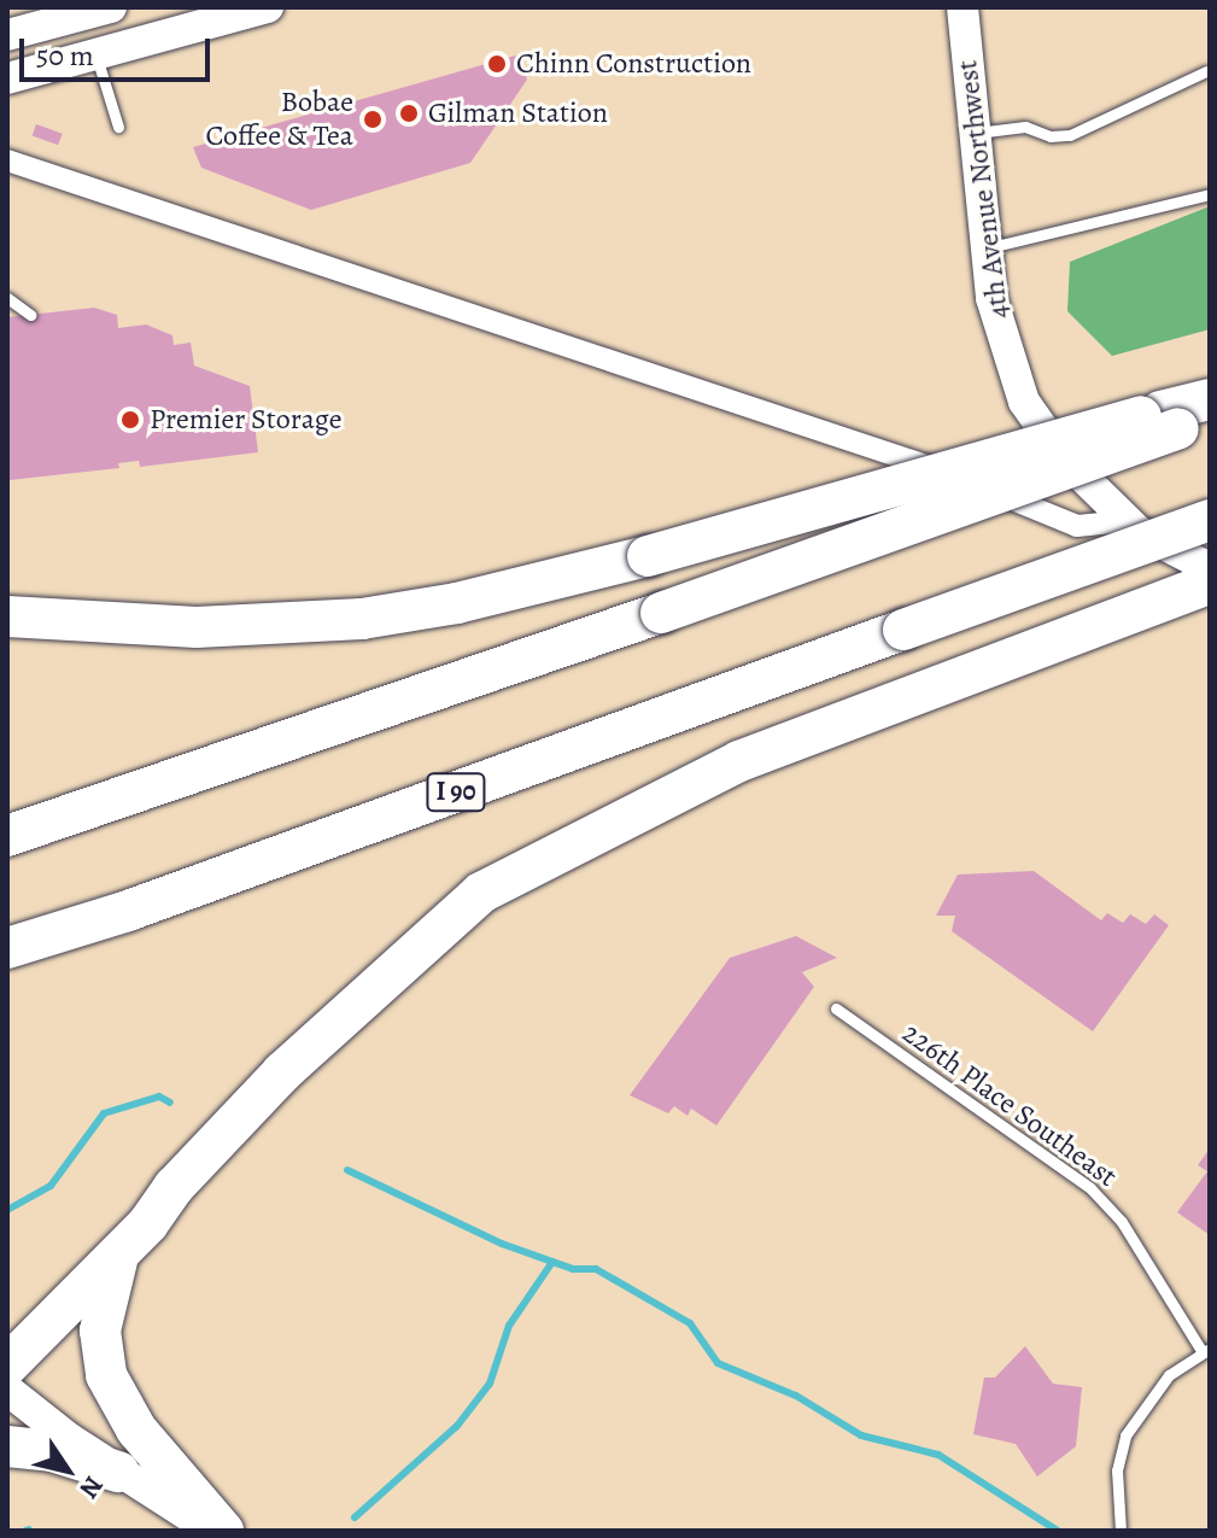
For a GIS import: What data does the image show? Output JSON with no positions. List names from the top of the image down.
{
  "streets": {
    "highway": ["I 90"],
    "street": ["4th Avenue Northwest"],
    "lane": ["226th Place Southeast"]
  },
  "places": [
    "Chinn Construction",
    "Gilman Station",
    "Bobae Coffee & Tea",
    "Premier Storage"
  ],
  "scale_bar": "50 m",
  "north": "bottom right"
}
